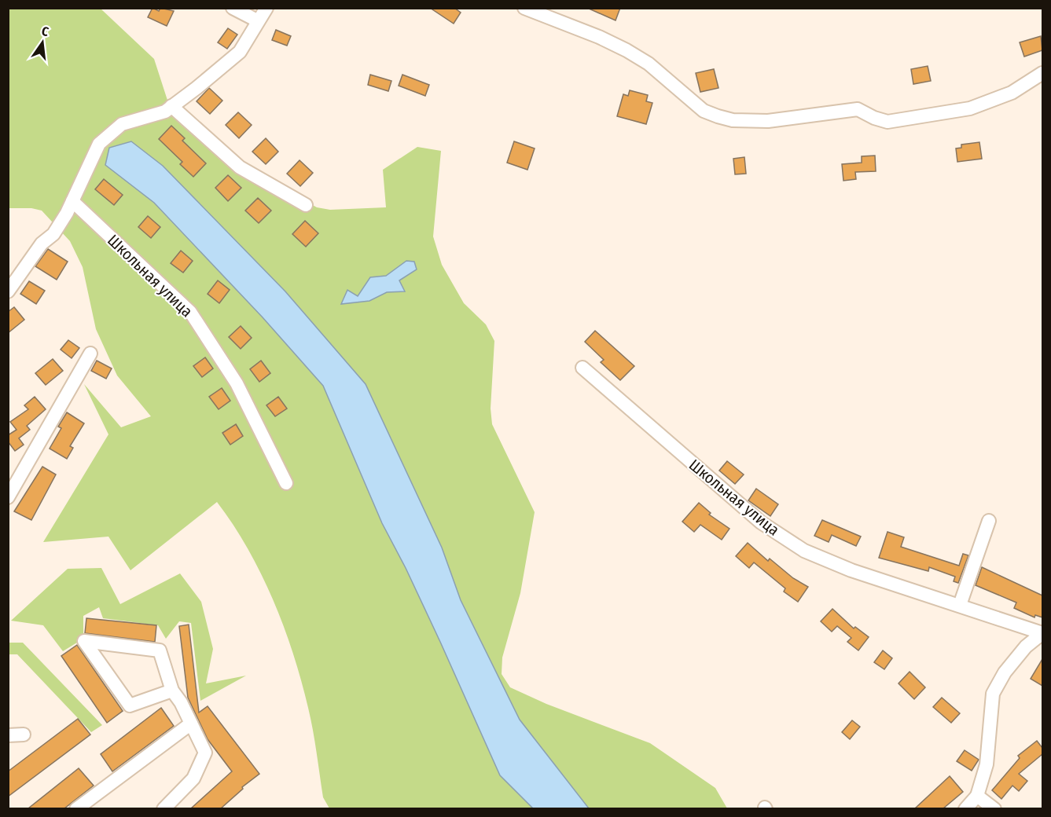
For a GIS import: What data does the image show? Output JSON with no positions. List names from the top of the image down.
{
  "streets": {
    "street": ["Школьная улица"]
  },
  "north": "top"
}
